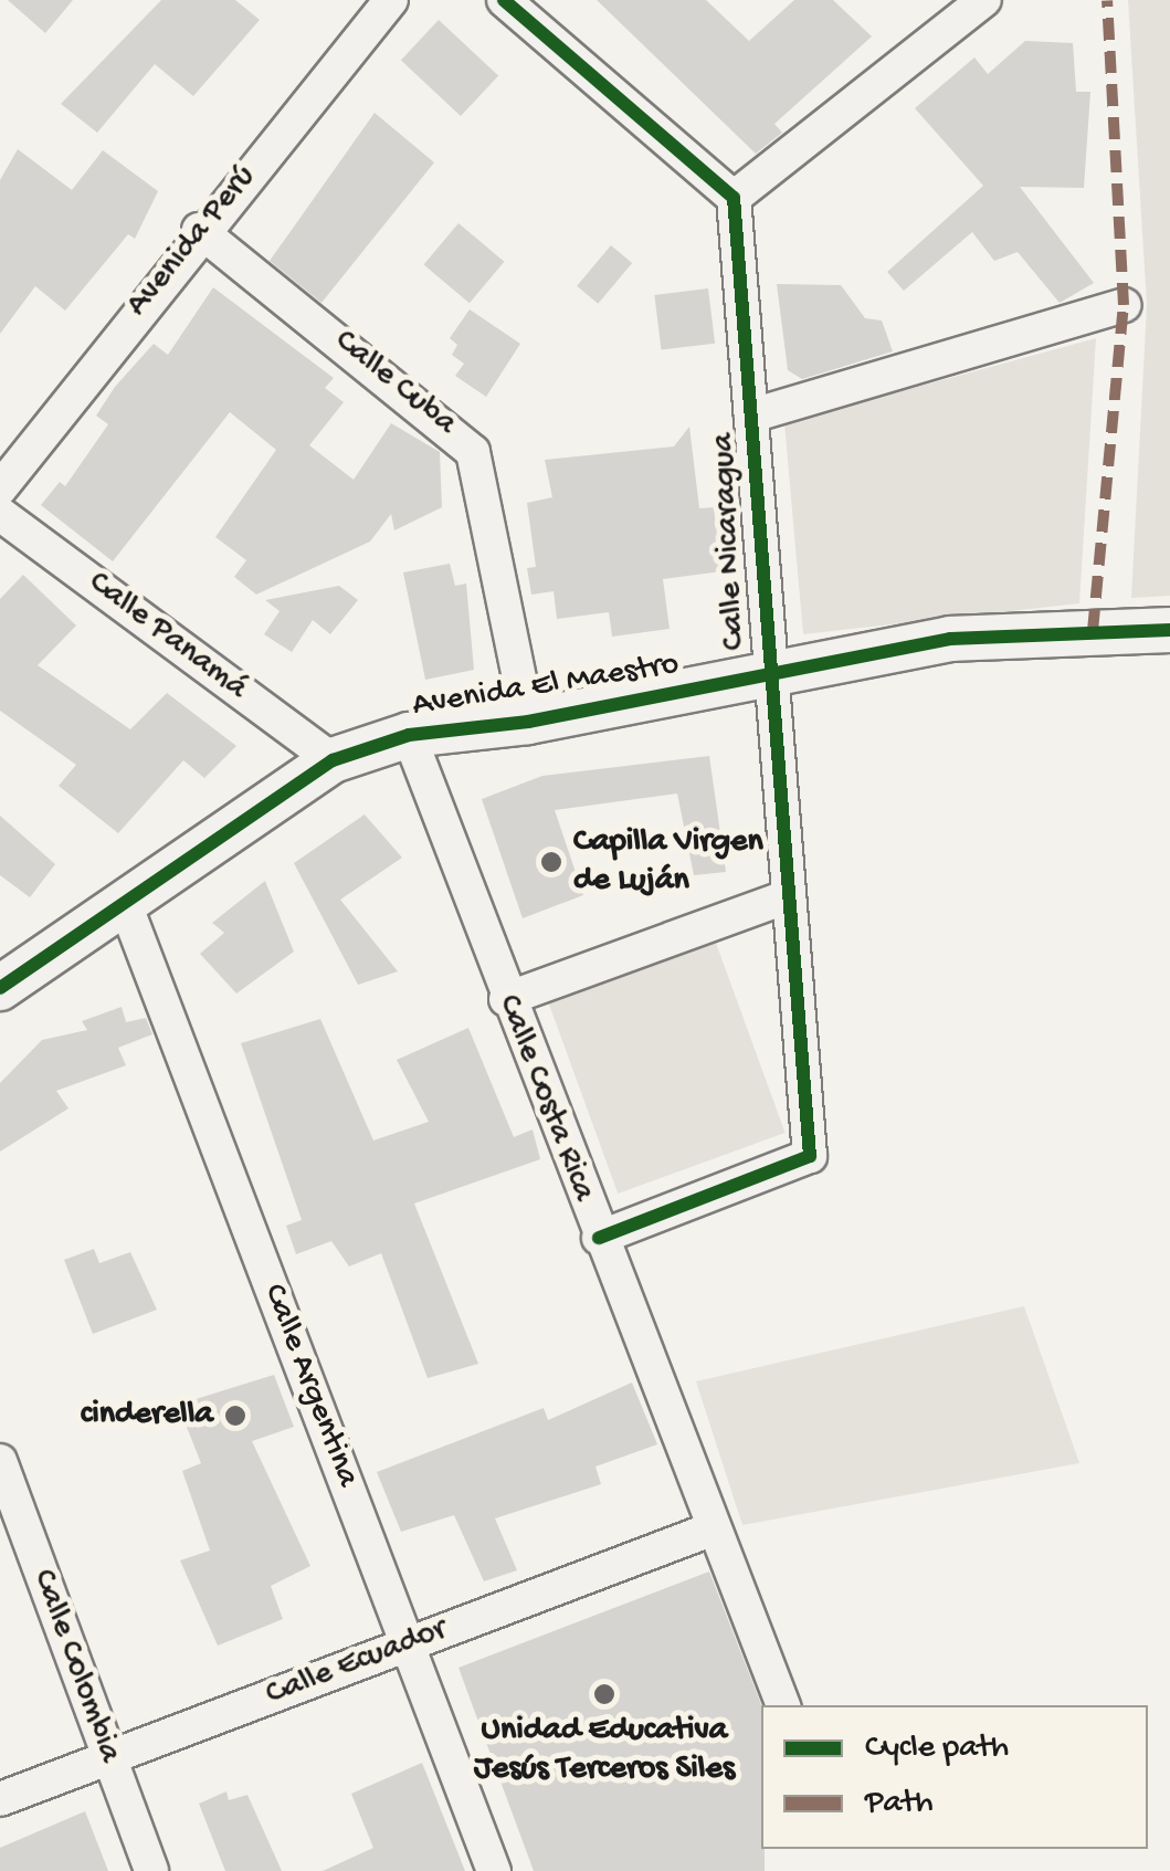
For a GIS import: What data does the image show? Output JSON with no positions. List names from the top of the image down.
{
  "streets": {
    "street": [
      "Avenida Perú",
      "Calle Cuba",
      "Calle Nicaragua",
      "Calle Panamá",
      "Avenida El Maestro",
      "Calle Costa Rica",
      "Calle Argentina",
      "Calle Ecuador",
      "Calle Colombia"
    ]
  },
  "crossings": [
    ["Avenida Perú", "Calle Cuba"],
    ["Calle Cuba", "Avenida El Maestro"],
    ["Calle Nicaragua", "Avenida El Maestro"],
    ["Calle Nicaragua", "Calle Costa Rica"],
    ["Calle Panamá", "Avenida El Maestro"],
    ["Avenida El Maestro", "Calle Costa Rica"],
    ["Avenida El Maestro", "Calle Argentina"],
    ["Calle Costa Rica", "Calle Ecuador"],
    ["Calle Argentina", "Calle Ecuador"],
    ["Calle Ecuador", "Calle Colombia"]
  ],
  "places": ["Capilla Virgen de Luján", "cinderella", "Unidad Educativa Jesús Terceros Siles"],
  "legend": ["Cycle path", "Path"]
}
